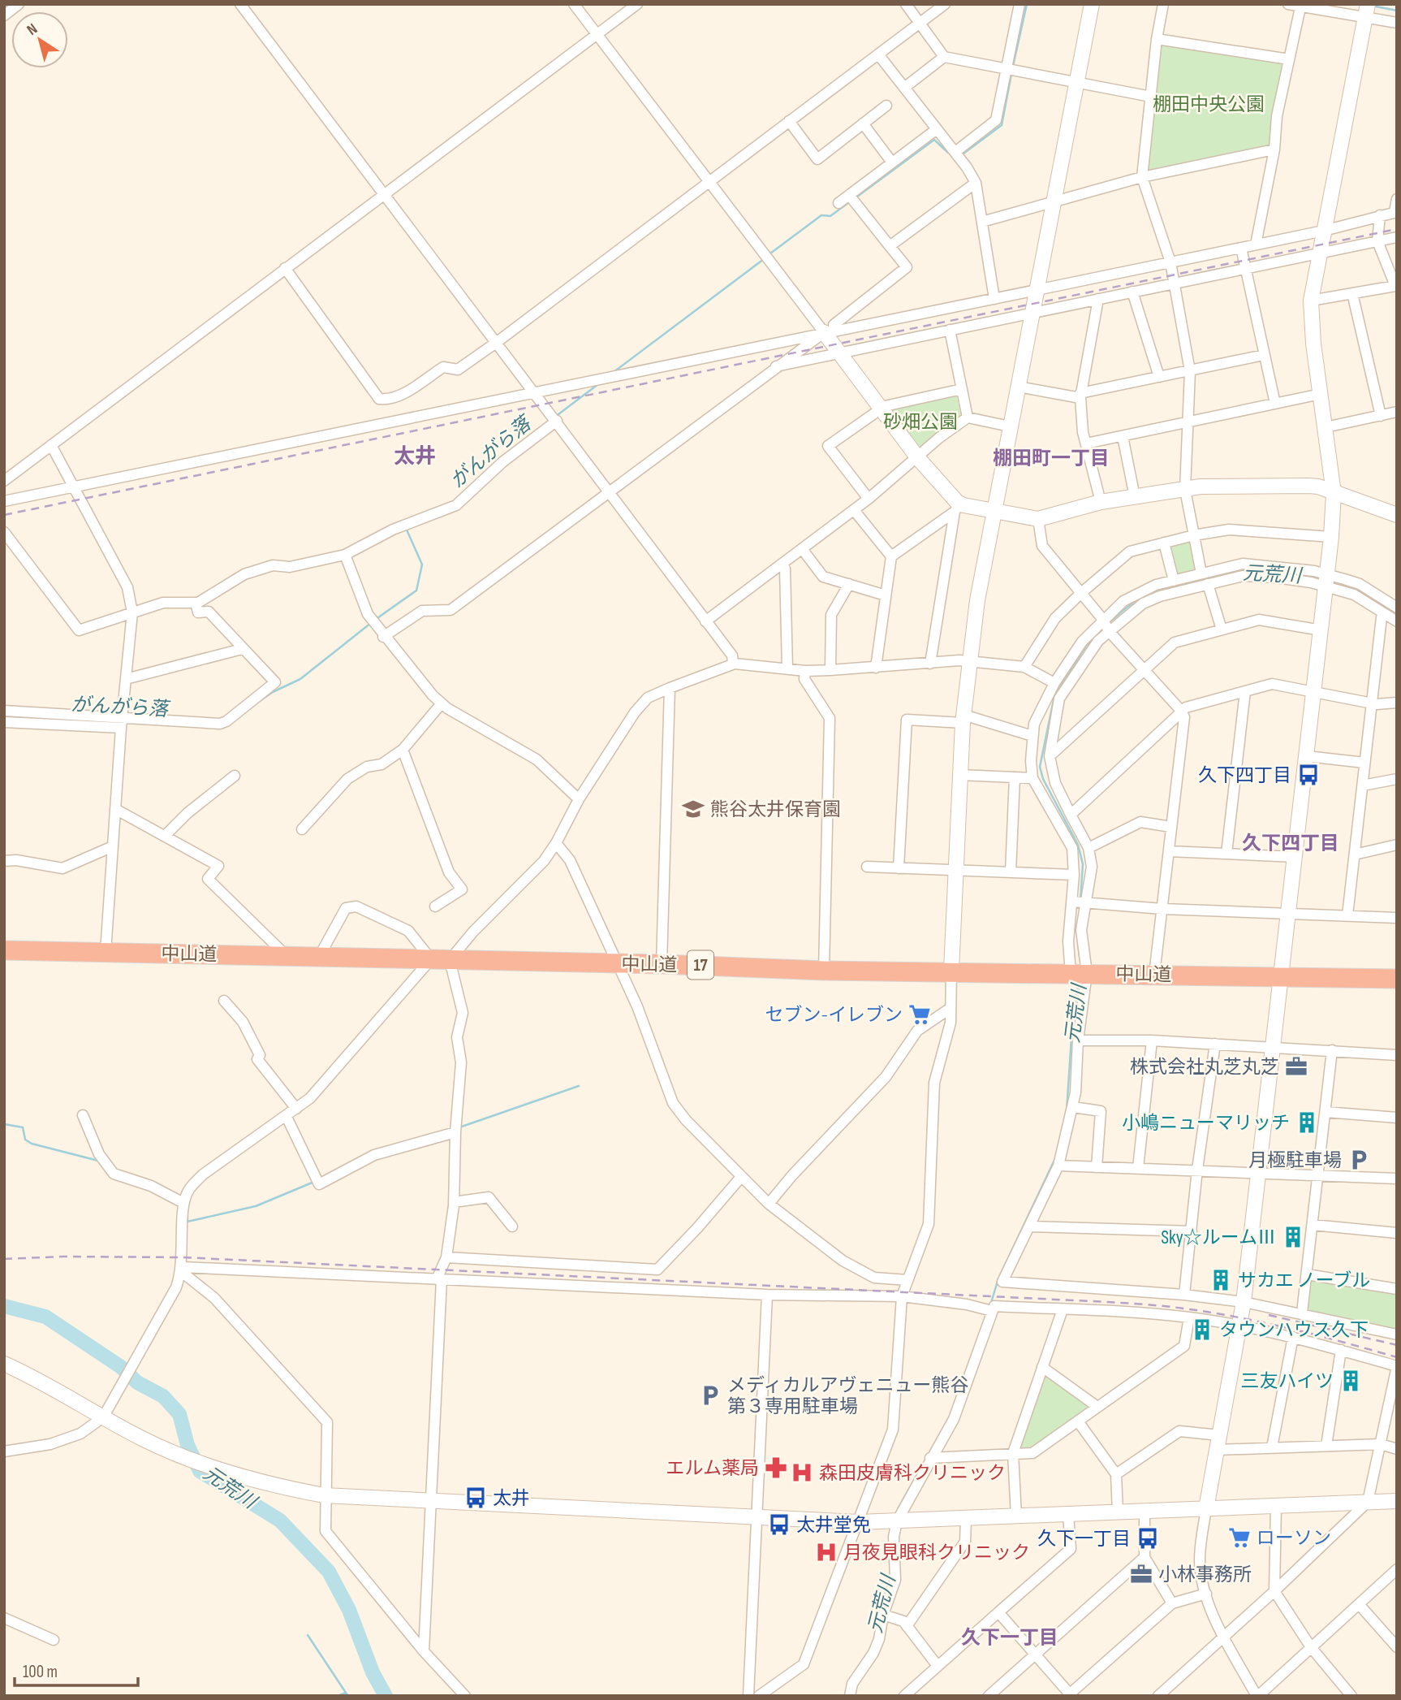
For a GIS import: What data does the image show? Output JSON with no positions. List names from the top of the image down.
{
  "streets": {
    "highway": ["中山道", "17"]
  },
  "districts": [
    "太井",
    "棚田町一丁目",
    "久下四丁目",
    "久下一丁目"
  ],
  "water": ["がんがら落", "元荒川"],
  "parks": ["棚田中央公園", "砂畑公園"],
  "places": {
    "bus stop": [
      "久下四丁目",
      "太井",
      "太井堂免",
      "久下一丁目"
    ],
    "school or university": ["熊谷太井保育園"],
    "supermarket": ["セブン-イレブン", "ローソン"],
    "office": ["株式会社丸芝丸芝", "小林事務所"],
    "building": [
      "小嶋ニューマリッチ",
      "Sky☆ルームⅢ",
      "サカエ ノーブル",
      "タウンハウス久下",
      "三友ハイツ"
    ],
    "parking": ["月極駐車場", "メディカルアヴェニュー熊谷 第３専用駐車場"],
    "pharmacy": ["エルム薬局"],
    "hospital": ["森田皮膚科クリニック", "月夜見眼科クリニック"]
  },
  "scale_bar": "100 m",
  "north": "top left"
}
